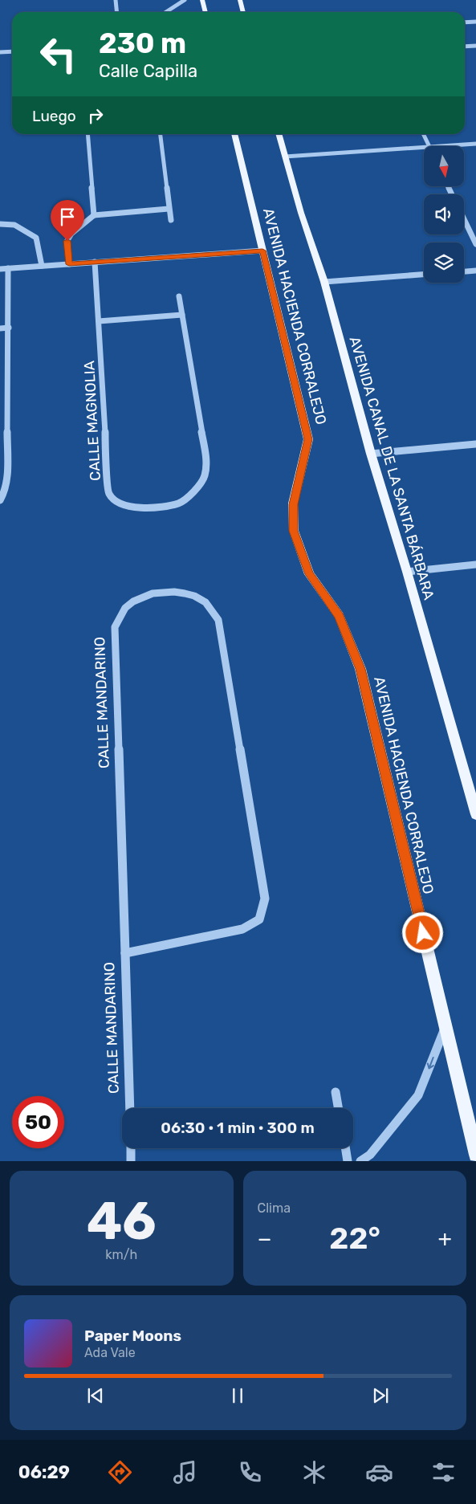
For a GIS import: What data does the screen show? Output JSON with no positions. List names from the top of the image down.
{
  "streets": {
    "main road": ["AVENIDA HACIENDA CORRALEJO", "AVENIDA CANAL DE LA SANTA BÁRBARA"],
    "street": ["CALLE MAGNOLIA", "CALLE MANDARINO"]
  },
  "north": "bottom",
  "page": {
    "turn": ["230 m", "Calle Capilla"],
    "then": "Luego",
    "limit": "50",
    "trip": "06:30 · 1 min · 300 m",
    "tile": [
      ["46", "km/h"],
      "Clima"
    ],
    "heat": ["−", "22°", "+"],
    "song": ["Paper Moons", "Ada Vale"],
    "tabs": "06:29"
  }
}
